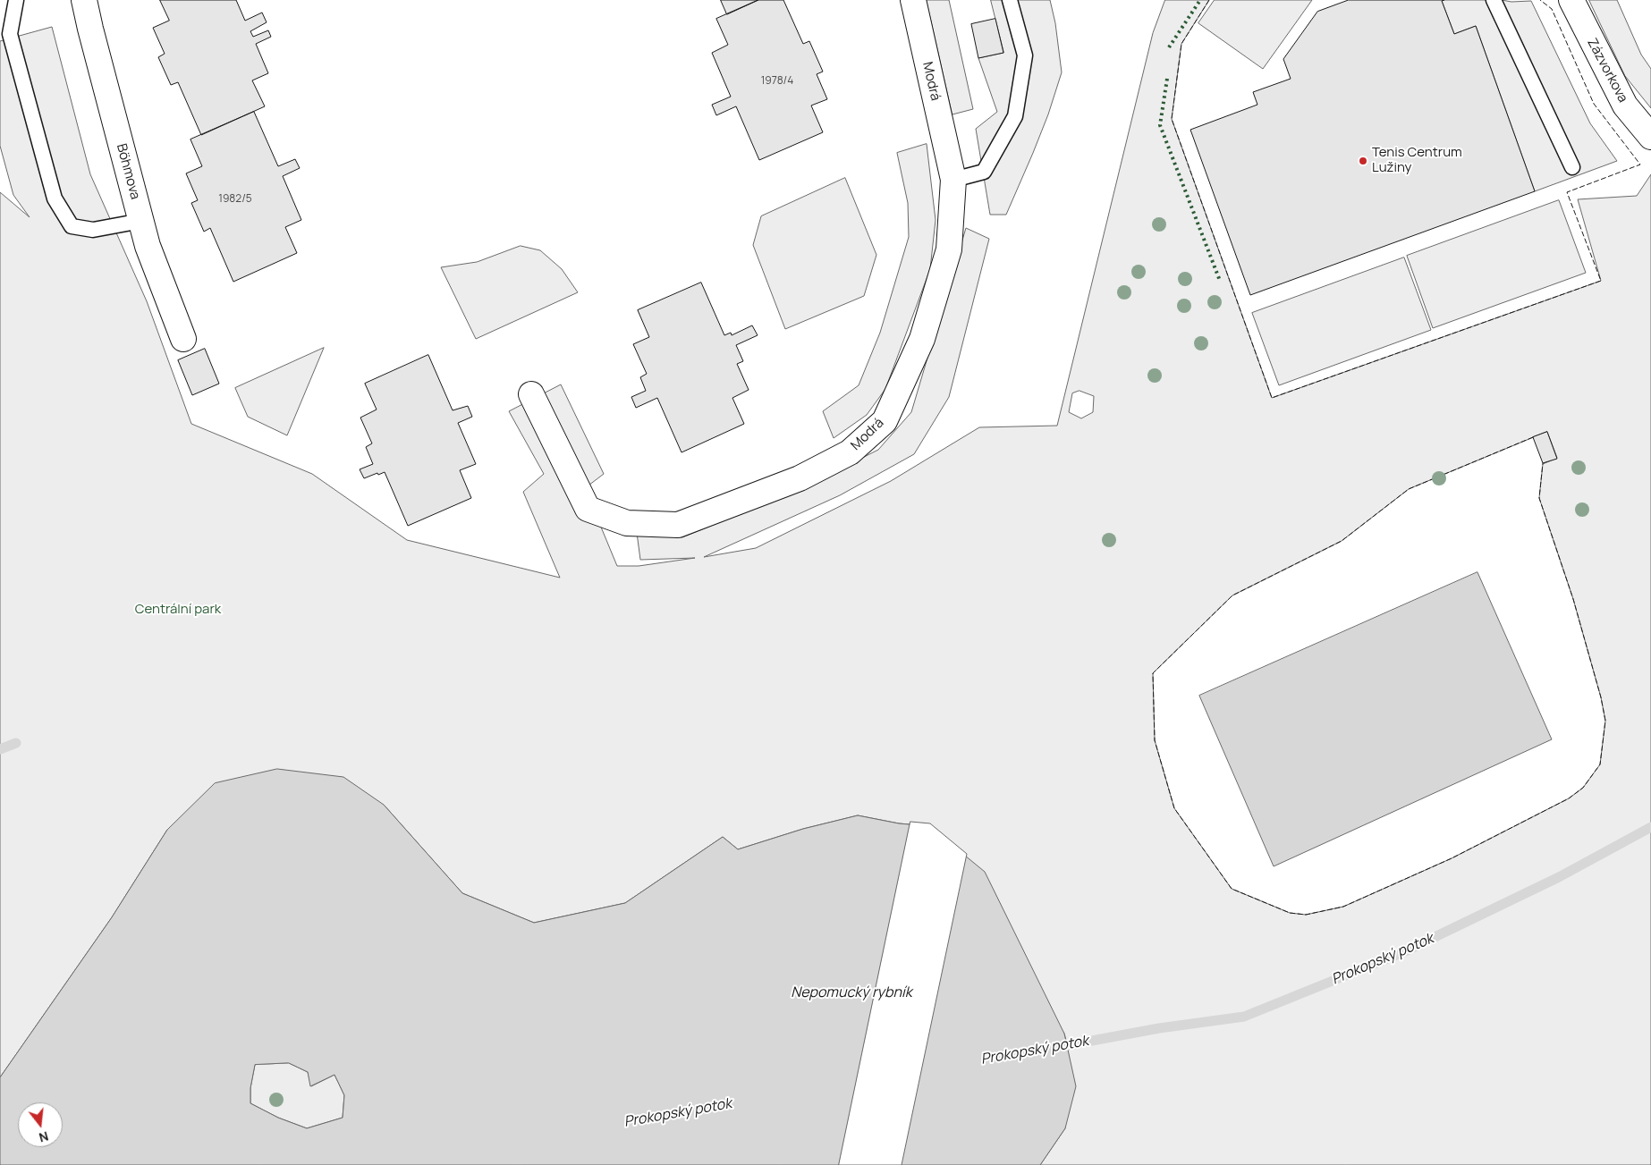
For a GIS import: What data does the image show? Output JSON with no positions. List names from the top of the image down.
{
  "streets": {
    "street": ["Zázvorkova", "Modrá", "Böhmova"]
  },
  "water": ["Prokopský potok", "Nepomucký rybník"],
  "parks": ["Centrální park"],
  "places": ["Tenis Centrum Lužiny"],
  "house_numbers": ["1978/4", "1982/5"],
  "north": "bottom"
}
